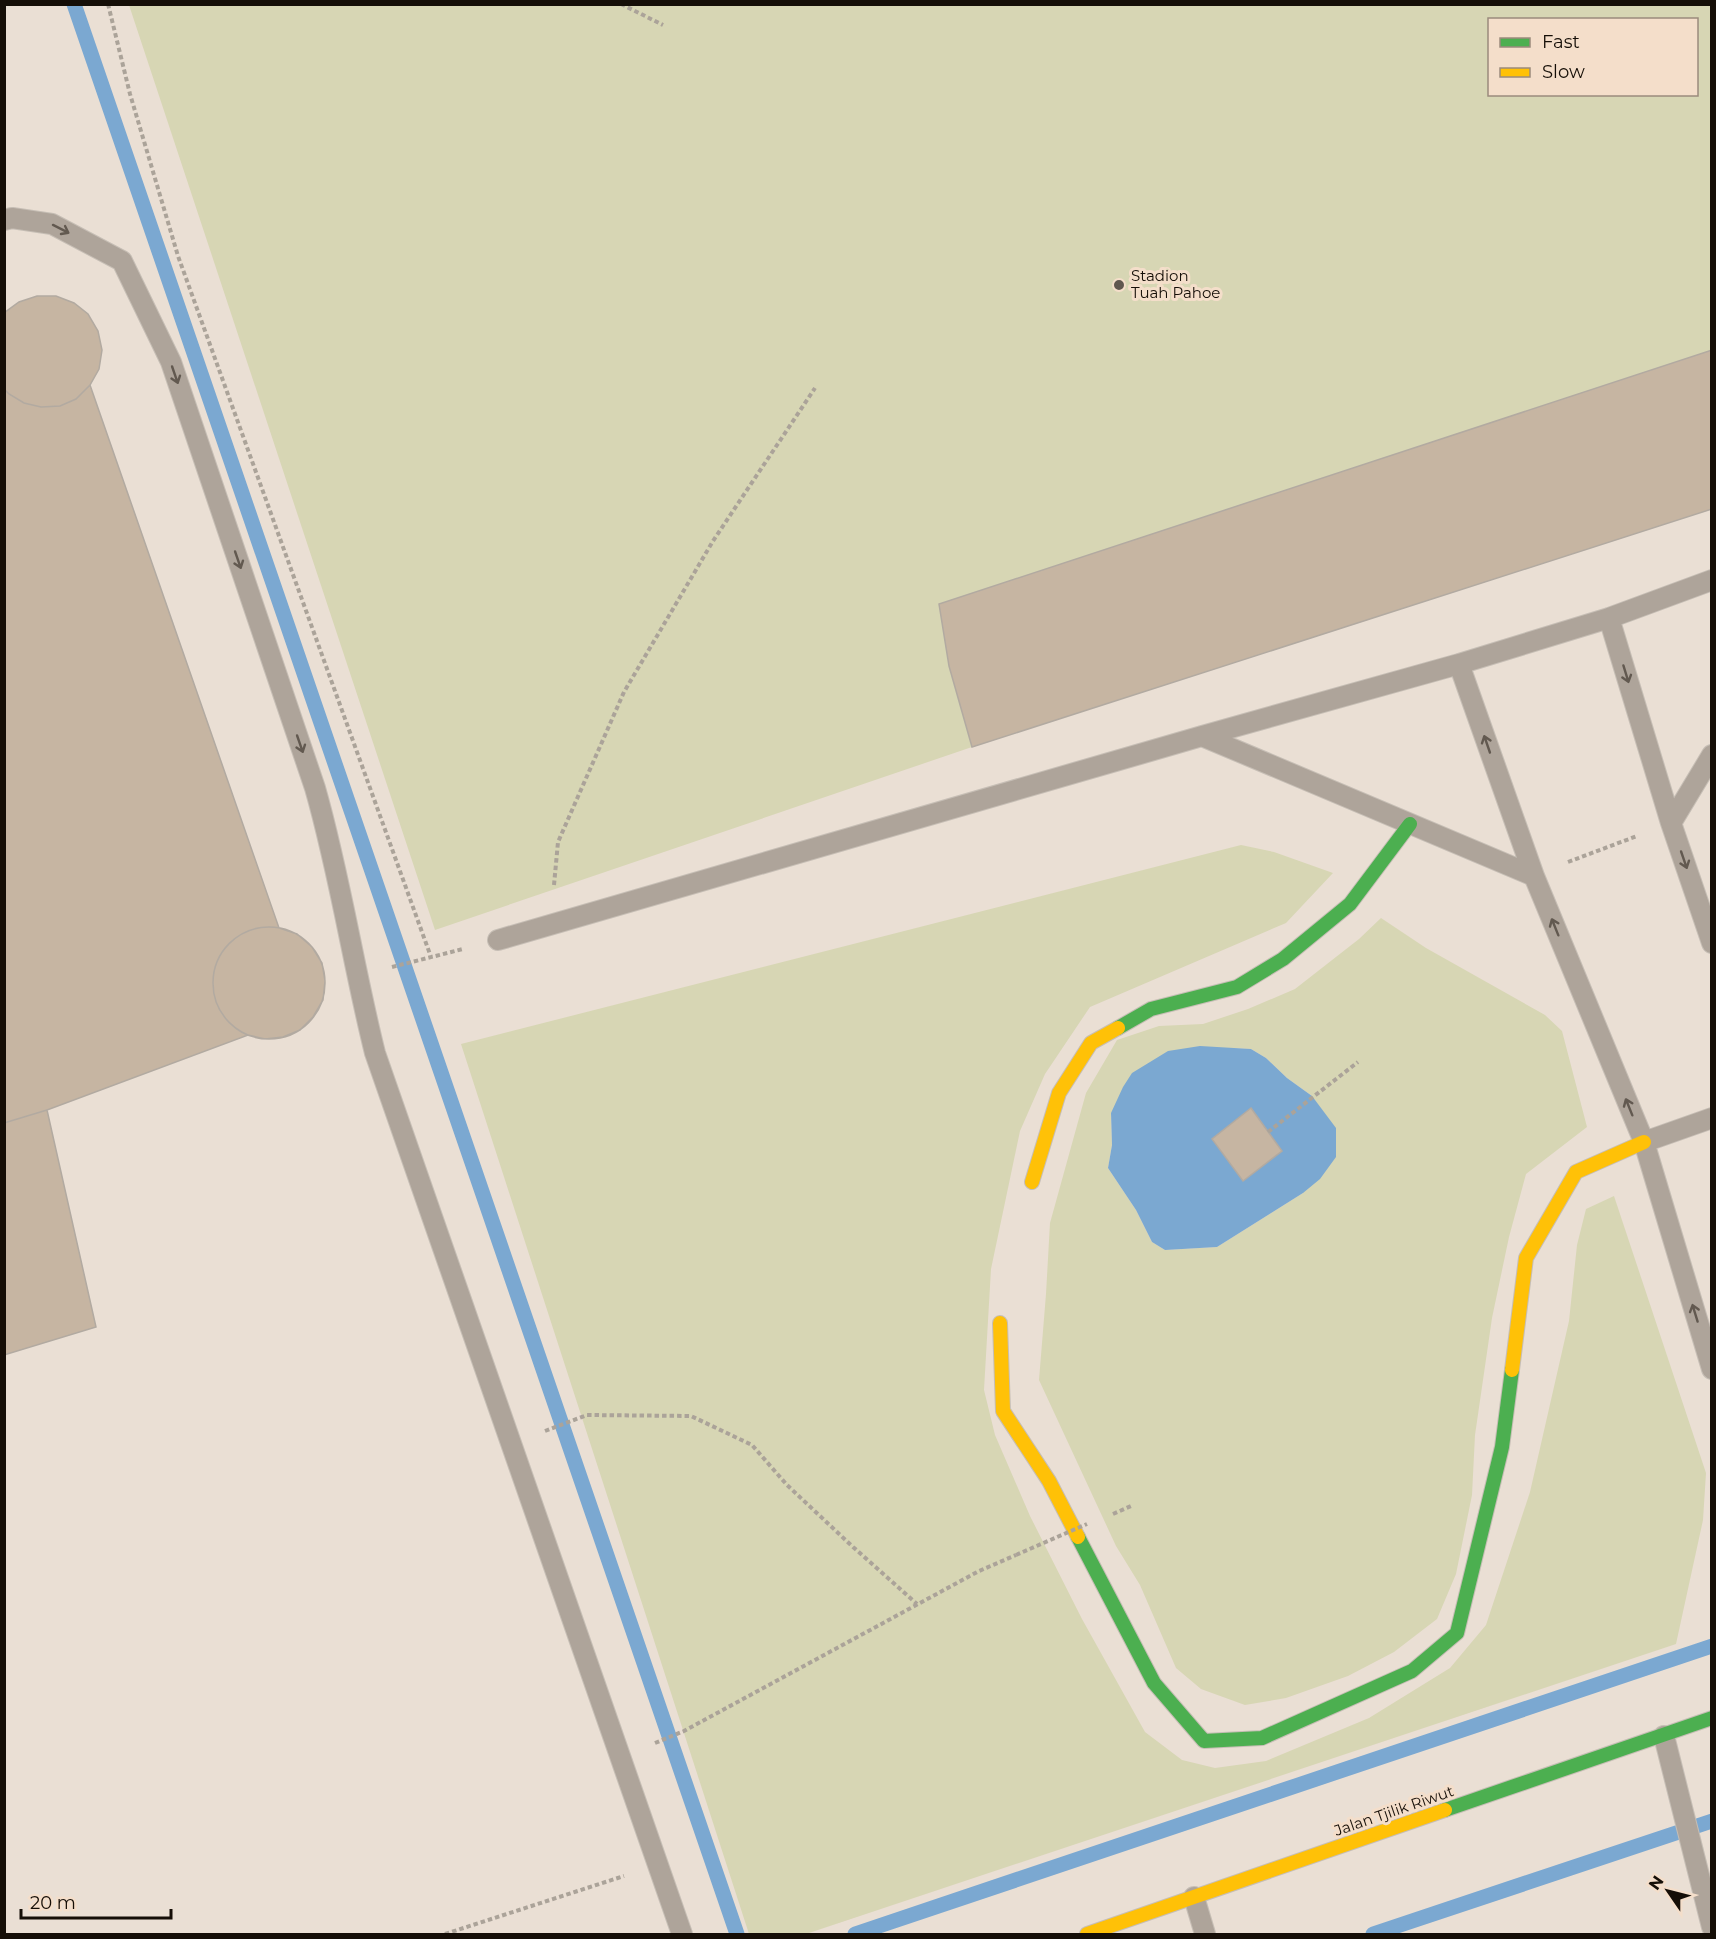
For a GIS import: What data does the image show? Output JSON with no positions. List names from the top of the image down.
{
  "streets": {
    "main road": ["Jalan Tjilik Riwut"]
  },
  "places": ["Stadion Tuah Pahoe"],
  "legend": ["Fast", "Slow"],
  "scale_bar": "20 m",
  "north": "top left"
}
